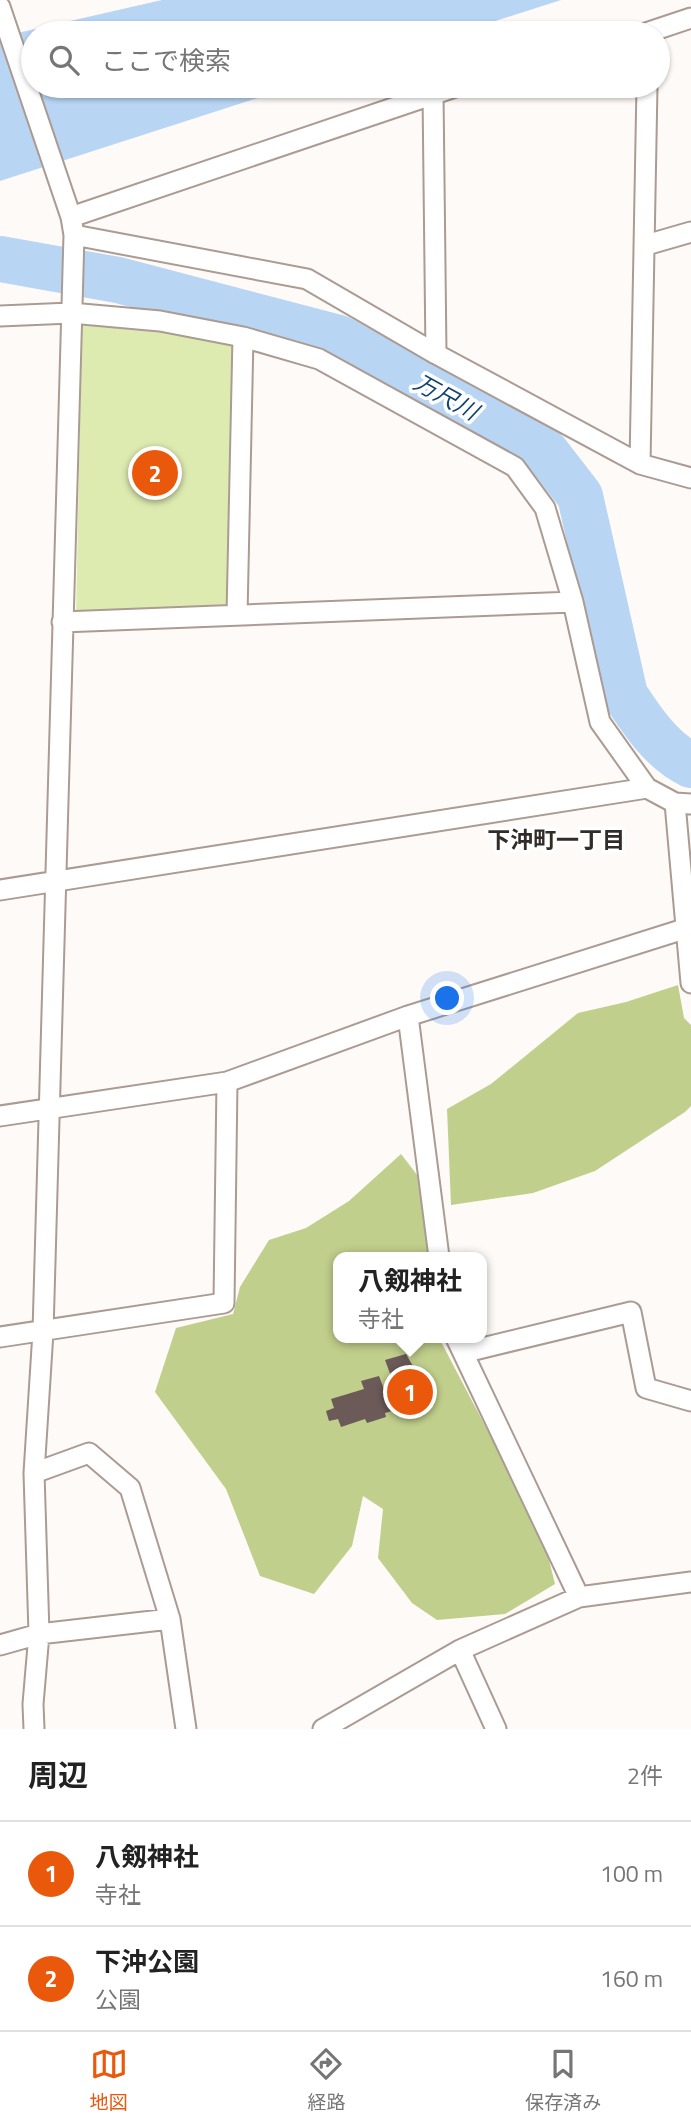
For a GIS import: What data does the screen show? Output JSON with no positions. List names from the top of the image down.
{
  "districts": ["下沖町一丁目"],
  "water": ["万尺川"],
  "page": {
    "search": "ここで検索",
    "pins": ["2", "1"],
    "popup": ["八剱神社", "寺社"],
    "heading": ["周辺", "2件"],
    "list": [
      {
        "mark": "1",
        "name": "八剱神社",
        "note": "寺社",
        "value": "100 m"
      },
      {
        "mark": "2",
        "name": "下沖公園",
        "note": "公園",
        "value": "160 m"
      }
    ],
    "nav": ["地図", "経路", "保存済み"]
  }
}
